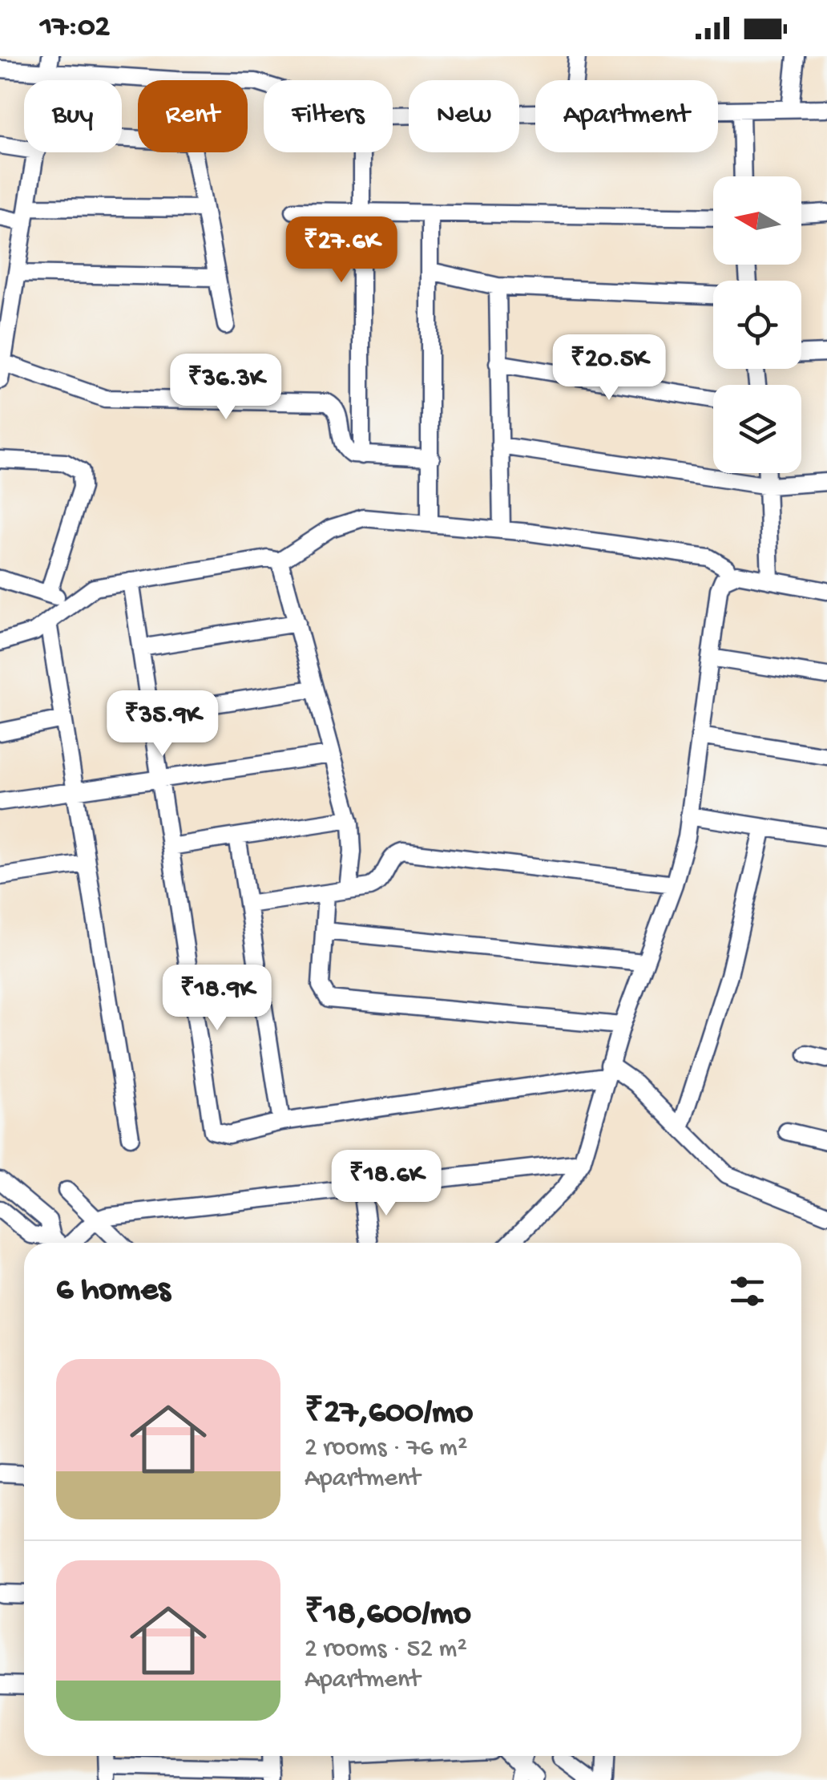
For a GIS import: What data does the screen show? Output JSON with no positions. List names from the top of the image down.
{
  "north": "left",
  "page": {
    "status": "17:02",
    "chip": [
      "Buy",
      "Rent",
      "Filters",
      "New",
      "Apartment"
    ],
    "price": [
      "₹27.6K",
      "₹20.5K",
      "₹36.3K",
      "₹35.9K",
      "₹18.9K",
      "₹18.6K"
    ],
    "heading": "6 homes",
    "list": [
      {
        "name": "₹27,600/mo",
        "note": "2 rooms · 76 m² · Apartment"
      },
      {
        "name": "₹18,600/mo",
        "note": "2 rooms · 52 m² · Apartment"
      }
    ]
  }
}
